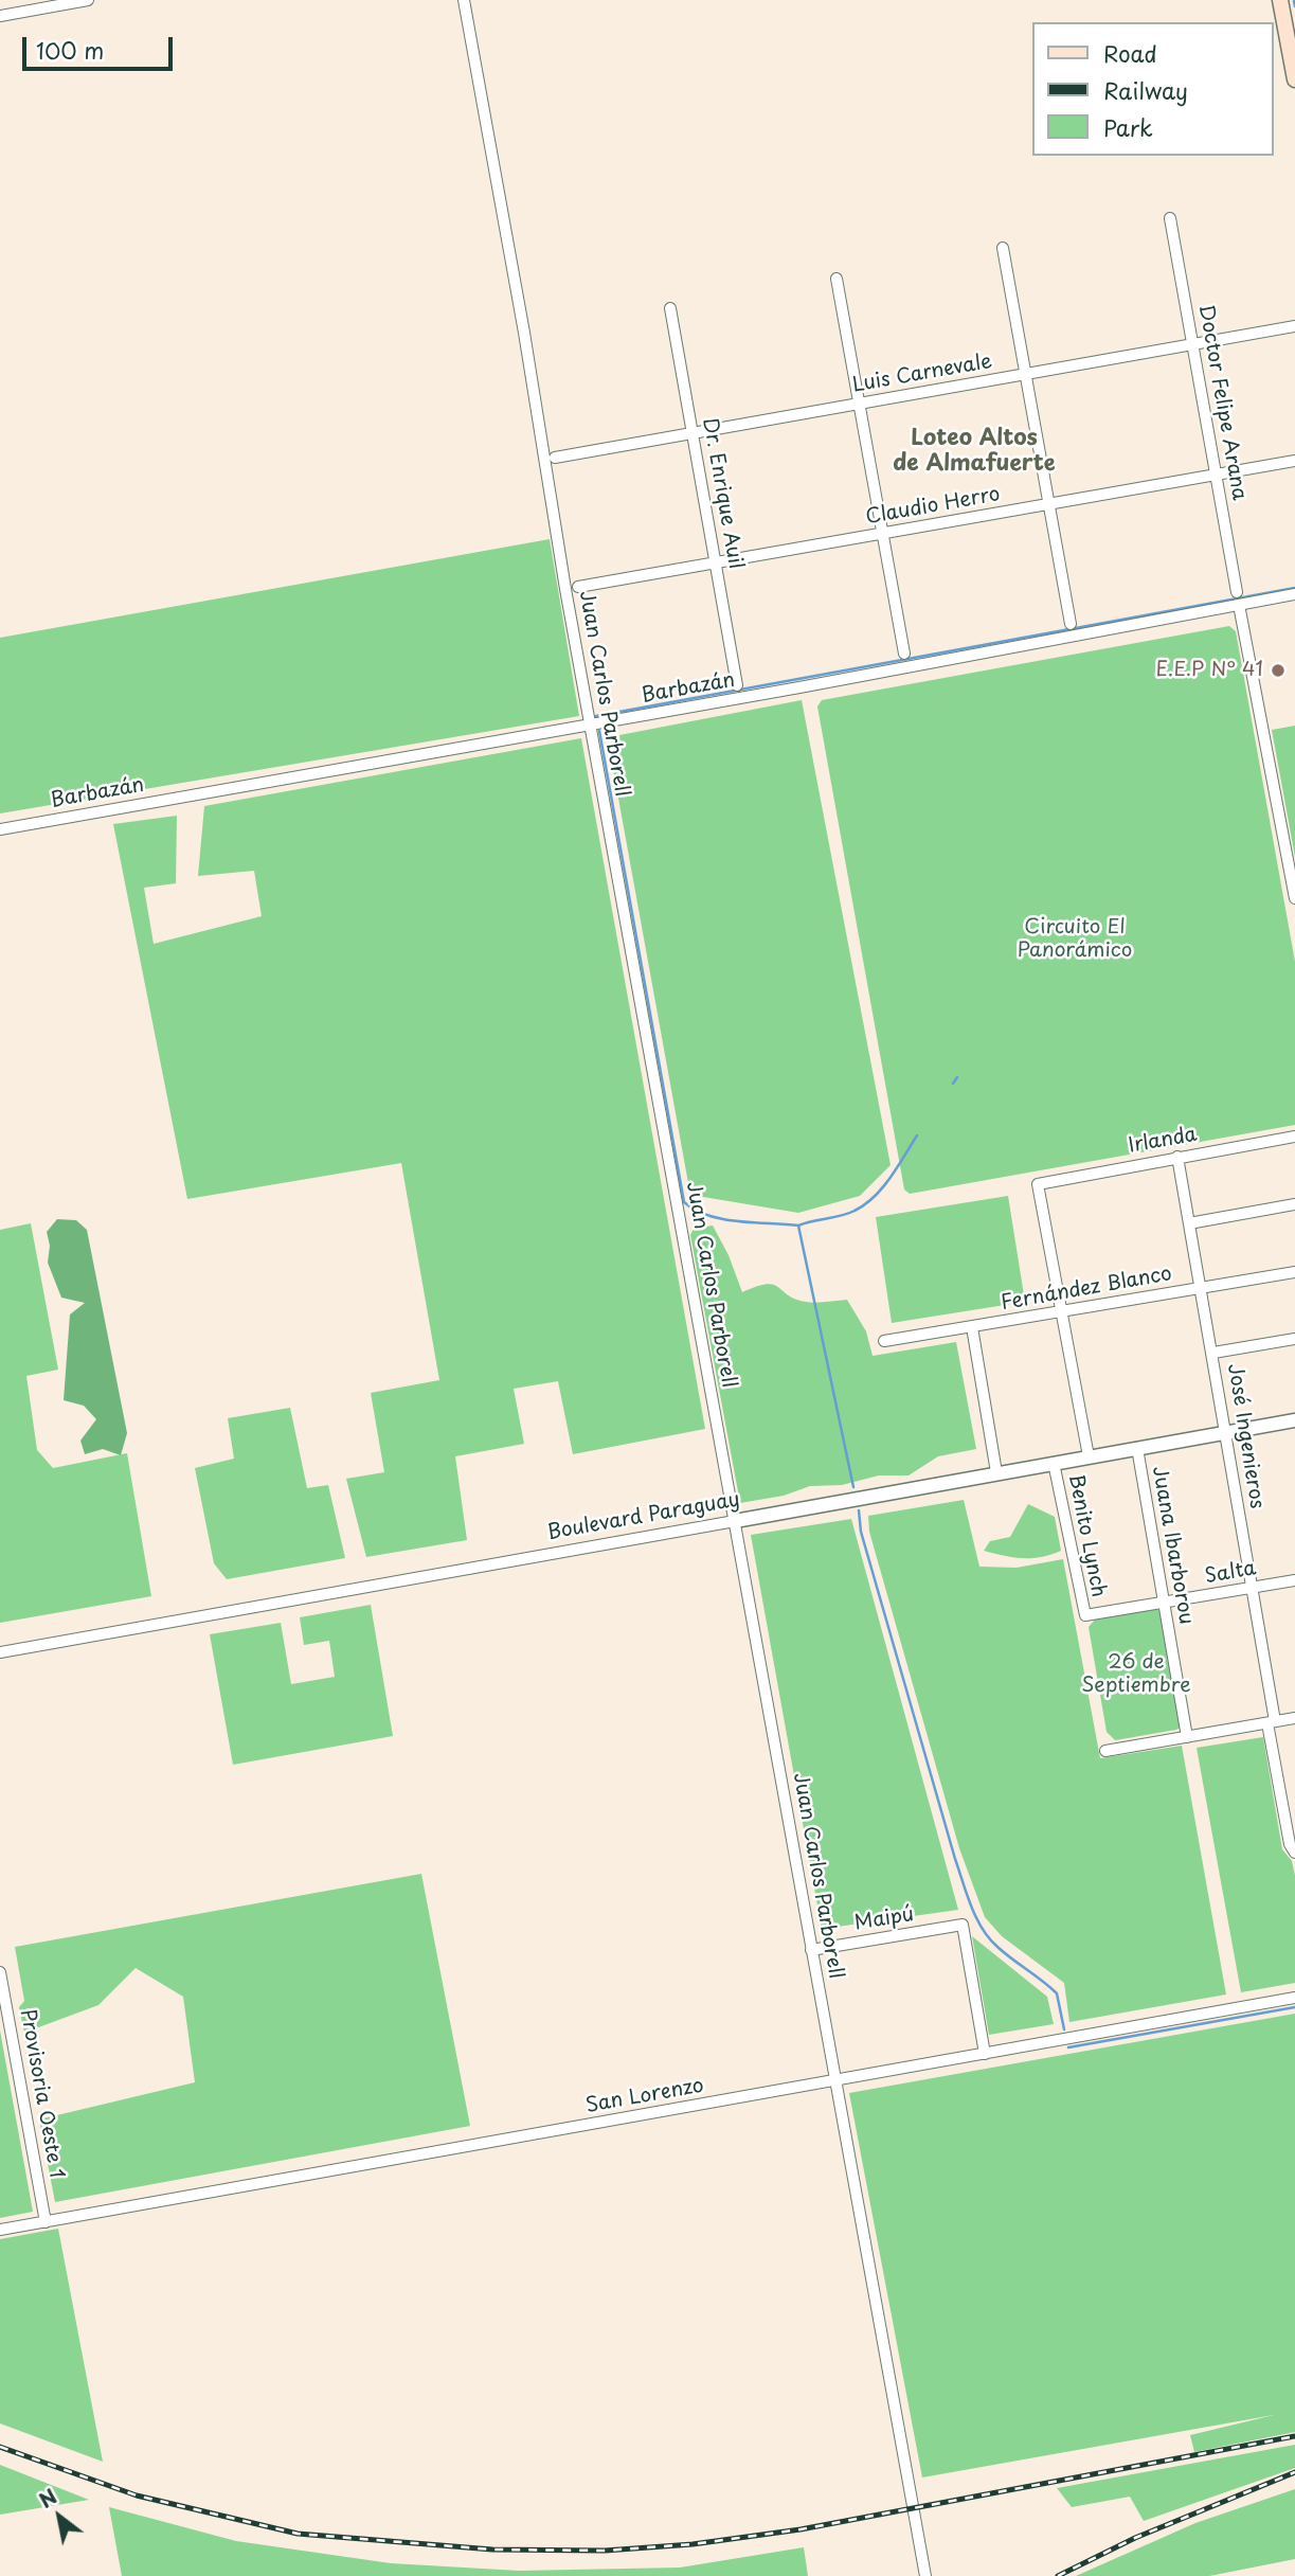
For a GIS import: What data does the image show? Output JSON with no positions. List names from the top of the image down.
{
  "streets": {
    "street": [
      "Luis Carnevale",
      "Doctor Felipe Arana",
      "Dr. Enrique Auil",
      "Claudio Herro",
      "Barbazán",
      "Juan Carlos Parborell",
      "Irlanda",
      "Fernández Blanco",
      "José Ingenieros",
      "Boulevard Paraguay",
      "Benito Lynch",
      "Juana Ibarborou",
      "Salta",
      "Maipú",
      "Provisoria Oeste 1",
      "San Lorenzo"
    ]
  },
  "crossings": [
    ["Luis Carnevale", "Doctor Felipe Arana"],
    ["Luis Carnevale", "Dr. Enrique Auil"],
    ["Doctor Felipe Arana", "Claudio Herro"],
    ["Dr. Enrique Auil", "Claudio Herro"],
    ["Barbazán", "Juan Carlos Parborell"],
    ["Juan Carlos Parborell", "Boulevard Paraguay"],
    ["Juan Carlos Parborell", "Maipú"],
    ["Juan Carlos Parborell", "San Lorenzo"],
    ["Irlanda", "Fernández Blanco"],
    ["Irlanda", "José Ingenieros"],
    ["Fernández Blanco", "José Ingenieros"],
    ["José Ingenieros", "Boulevard Paraguay"],
    ["José Ingenieros", "Salta"],
    ["Boulevard Paraguay", "Benito Lynch"],
    ["Boulevard Paraguay", "Juana Ibarborou"],
    ["Benito Lynch", "Salta"],
    ["Juana Ibarborou", "Salta"],
    ["Maipú", "San Lorenzo"],
    ["Provisoria Oeste 1", "San Lorenzo"]
  ],
  "districts": ["Loteo Altos de Almafuerte"],
  "parks": ["Circuito El Panorámico", "26 de Septiembre"],
  "places": ["E.E.P N° 41"],
  "legend": ["Road", "Railway", "Park"],
  "scale_bar": "100 m",
  "north": "top left"
}
